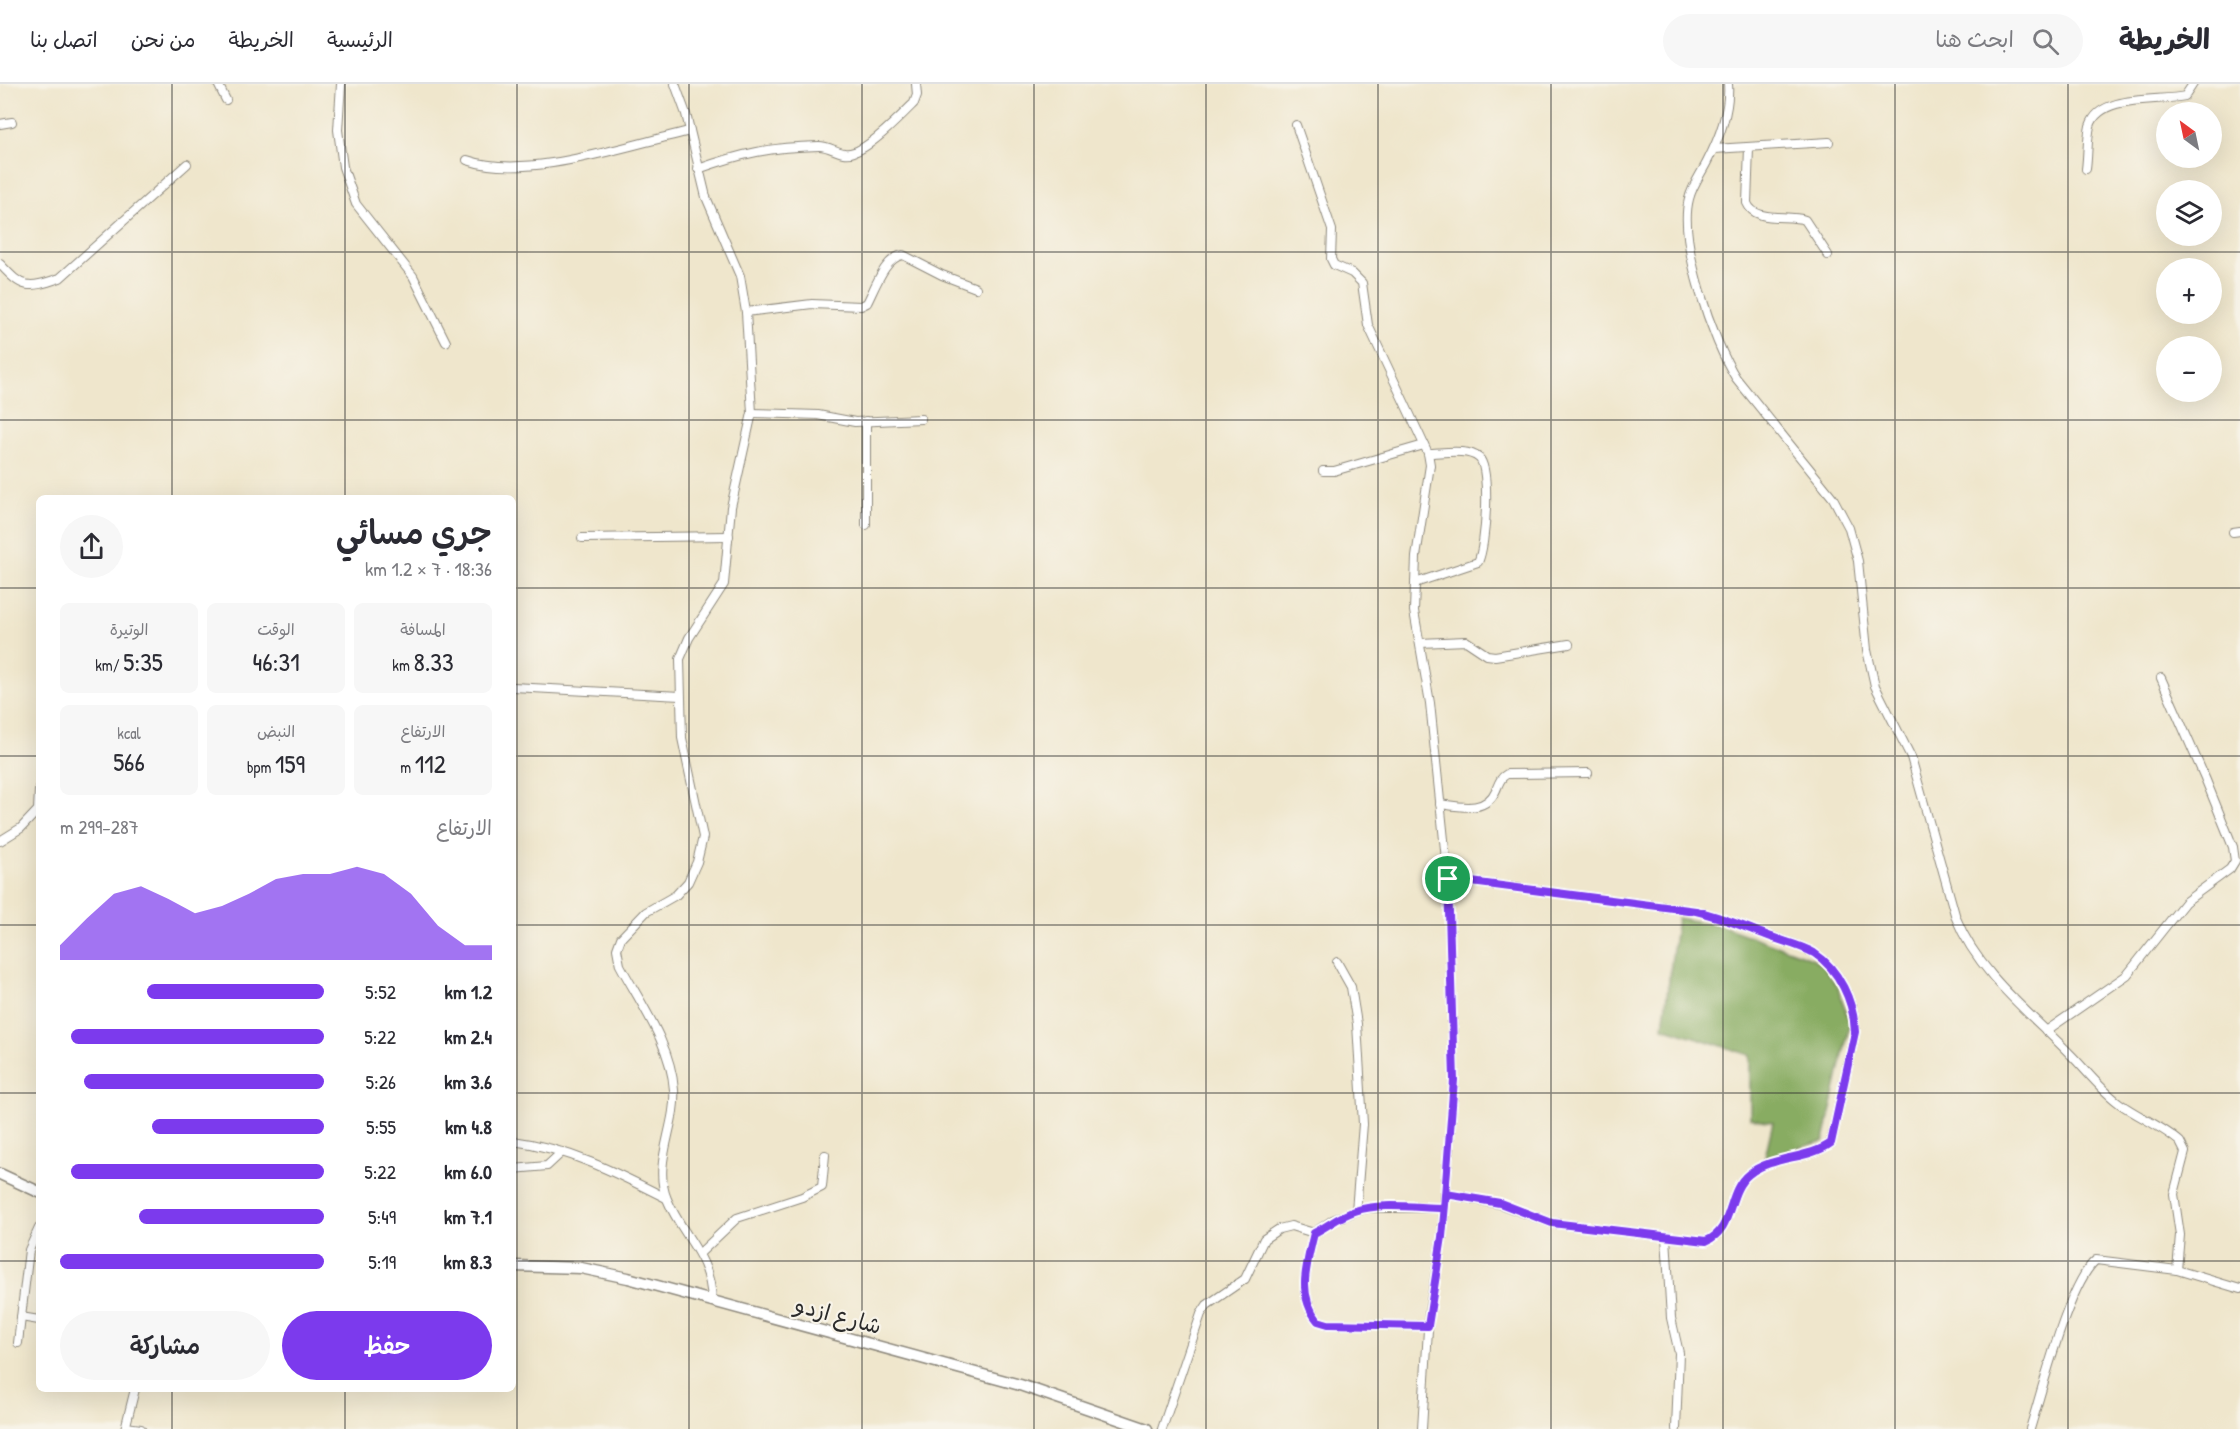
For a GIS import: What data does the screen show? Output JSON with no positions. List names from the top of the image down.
{
  "streets": {
    "street": ["شارع ازدو"]
  },
  "north": "top left",
  "page": {
    "header": "الخريطة",
    "search": "ابحث هنا",
    "nav": [
      "الرئيسية",
      "الخريطة",
      "من نحن",
      "اتصل بنا"
    ],
    "map_buttons": ["+", "−"],
    "heading": ["جري مسائي", "18:36 · 7 × 1.2 km"],
    "stats": [
      ["المسافة", "8.33 km"],
      ["الوقت", "46:31"],
      ["الوتيرة", "5:35 /km"],
      ["الارتفاع", "112 m"],
      ["النبض", "159 bpm"],
      ["kcal", "566"]
    ],
    "chart": ["الارتفاع", "287–299 m"],
    "list": [
      {
        "name": "1.2 km",
        "note": "5:52"
      },
      {
        "name": "2.4 km",
        "note": "5:22"
      },
      {
        "name": "3.6 km",
        "note": "5:26"
      },
      {
        "name": "4.8 km",
        "note": "5:55"
      },
      {
        "name": "6.0 km",
        "note": "5:22"
      },
      {
        "name": "7.1 km",
        "note": "5:49"
      },
      {
        "name": "8.3 km",
        "note": "5:19"
      }
    ],
    "buttons": ["حفظ", "مشاركة"]
  }
}
